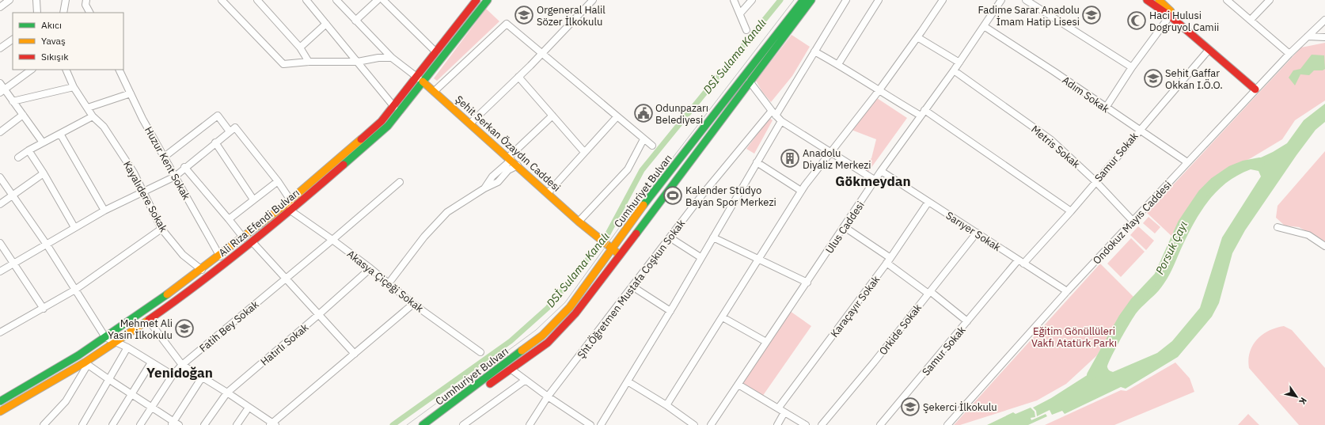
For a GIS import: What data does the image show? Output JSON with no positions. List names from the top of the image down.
{
  "streets": {
    "main road": ["Şehit Serkan Özaydın Caddesi", "Cumhuriyet Bulvarı", "Ali Rıza Efendi Bulvarı"],
    "street": [
      "Adım Sokak",
      "Metris Sokak",
      "Samur Sokak",
      "Huzur Kent Sokak",
      "Kayalıdere Sokak",
      "Ondokuz Mayıs Caddesi",
      "Ulus Caddesi",
      "Sarıyer Sokak",
      "Akasya Çiçeği Sokak",
      "Şht.Öğretmen Mustafa Coşkun Sokak",
      "Karaçayır Sokak",
      "Fatih Bey Sokak",
      "Orkide Sokak",
      "Hatırlı Sokak"
    ]
  },
  "crossings": [
    ["Adım Sokak", "Samur Sokak"],
    ["Adım Sokak", "Ondokuz Mayıs Caddesi"],
    ["Adım Sokak", "Ulus Caddesi"],
    ["Şehit Serkan Özaydın Caddesi", "Cumhuriyet Bulvarı"],
    ["Şehit Serkan Özaydın Caddesi", "Ali Rıza Efendi Bulvarı"],
    ["Metris Sokak", "Samur Sokak"],
    ["Metris Sokak", "Ondokuz Mayıs Caddesi"],
    ["Metris Sokak", "Ulus Caddesi"],
    ["Samur Sokak", "Sarıyer Sokak"],
    ["Huzur Kent Sokak", "Ali Rıza Efendi Bulvarı"],
    ["Kayalıdere Sokak", "Ali Rıza Efendi Bulvarı"],
    ["Ali Rıza Efendi Bulvarı", "Akasya Çiçeği Sokak"],
    ["Ondokuz Mayıs Caddesi", "Sarıyer Sokak"],
    ["Ulus Caddesi", "Sarıyer Sokak"],
    ["Sarıyer Sokak", "Karaçayır Sokak"],
    ["Sarıyer Sokak", "Orkide Sokak"],
    ["Akasya Çiçeği Sokak", "Fatih Bey Sokak"],
    ["Akasya Çiçeği Sokak", "Hatırlı Sokak"]
  ],
  "districts": ["Gökmeydan", "Yenidoğan"],
  "water": ["DSİ Sulama Kanalı", "Porsuk Çayı"],
  "parks": ["Eğitim Gönüllüleri Vakfı Atatürk Parkı"],
  "places": {
    "school or university": [
      "Orgeneral Halil Sözer İlkokulu",
      "Fadime Sarar Anadolu İmam Hatip Lisesi",
      "Sehit Gaffar Okkan I.Ö.O.",
      "Mehmet Ali Yasin İlkokulu",
      "Şekerci İlkokulu"
    ],
    "mosque": ["Haci Hulusi Dogruyol Camii"],
    "public building": ["Odunpazarı Belediyesi"],
    "building": ["Anadolu Diyaliz Merkezi"],
    "sports": ["Kalender Stüdyo Bayan Spor Merkezi"]
  },
  "legend": ["Akıcı", "Yavaş", "Sıkışık"],
  "north": "bottom right"
}
